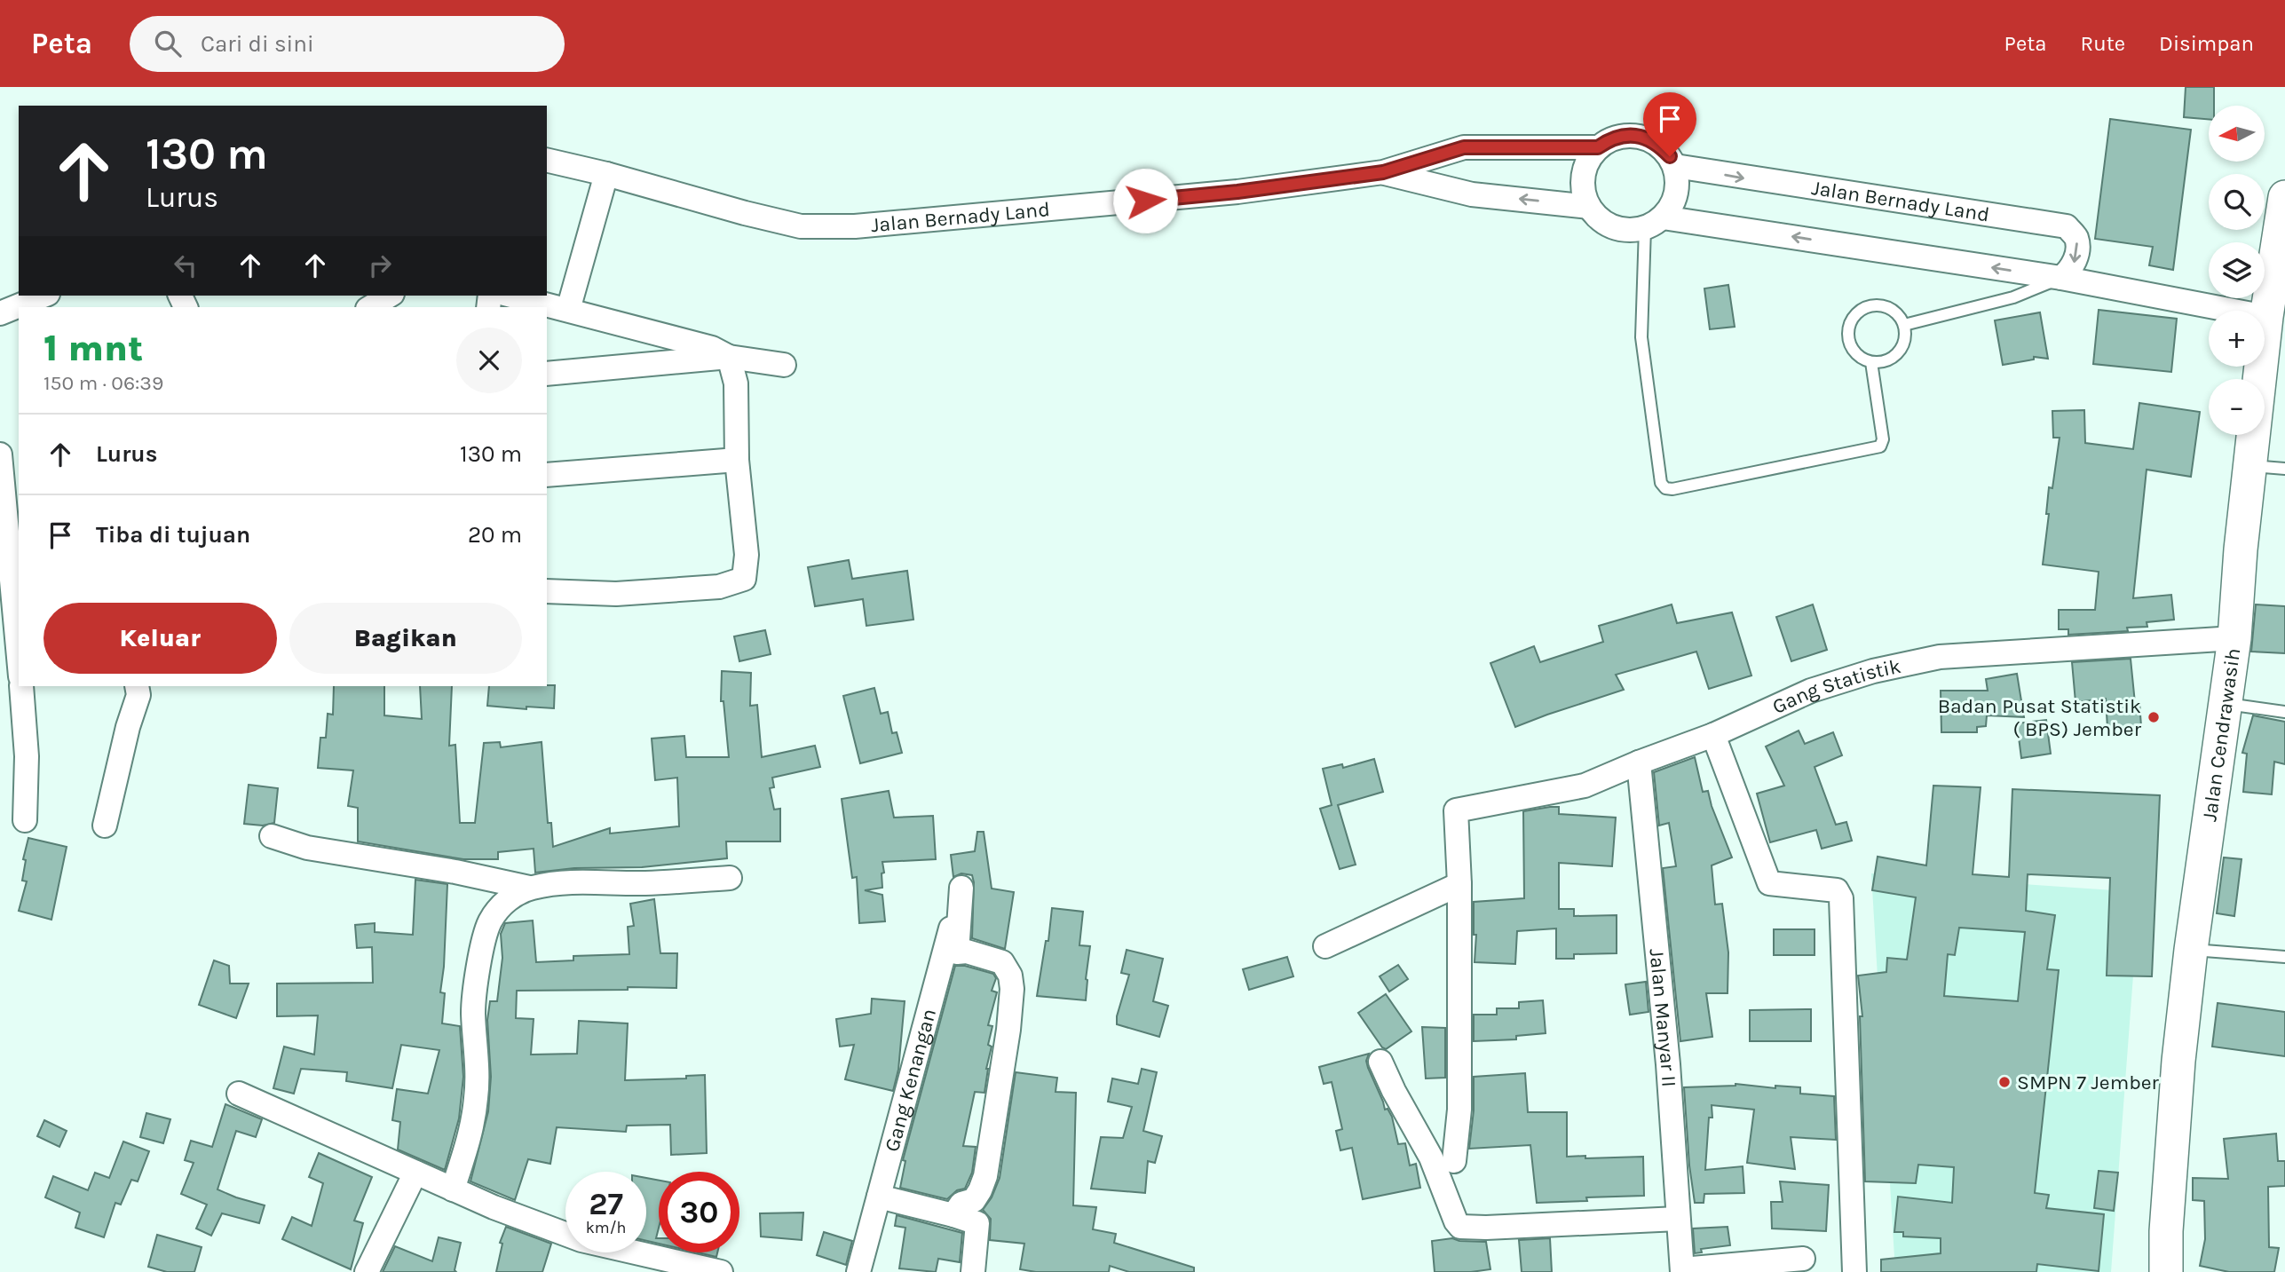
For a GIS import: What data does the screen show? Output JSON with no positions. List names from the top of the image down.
{
  "streets": {
    "main road": ["Jalan Cendrawasih"],
    "street": [
      "Jalan Bernady Land",
      "Gang Statistik",
      "Jalan Manyar II",
      "Gang Kenangan"
    ]
  },
  "crossings": [
    ["Gang Statistik", "Jalan Cendrawasih"],
    ["Gang Statistik", "Jalan Manyar II"]
  ],
  "places": ["Badan Pusat Statistik ( BPS) Jember", "SMPN 7 Jember"],
  "north": "left",
  "page": {
    "header": "Peta",
    "search": "Cari di sini",
    "nav": ["Peta", "Rute", "Disimpan"],
    "map_buttons": ["+", "−"],
    "turn": ["130 m", "Lurus"],
    "heading": ["1 mnt", "150 m · 06:39"],
    "list": [
      {
        "name": "Lurus",
        "value": "130 m"
      },
      {
        "name": "Tiba di tujuan",
        "value": "20 m"
      }
    ],
    "buttons": ["Keluar", "Bagikan"],
    "speed": "27 km/h",
    "limit": "30"
  }
}
